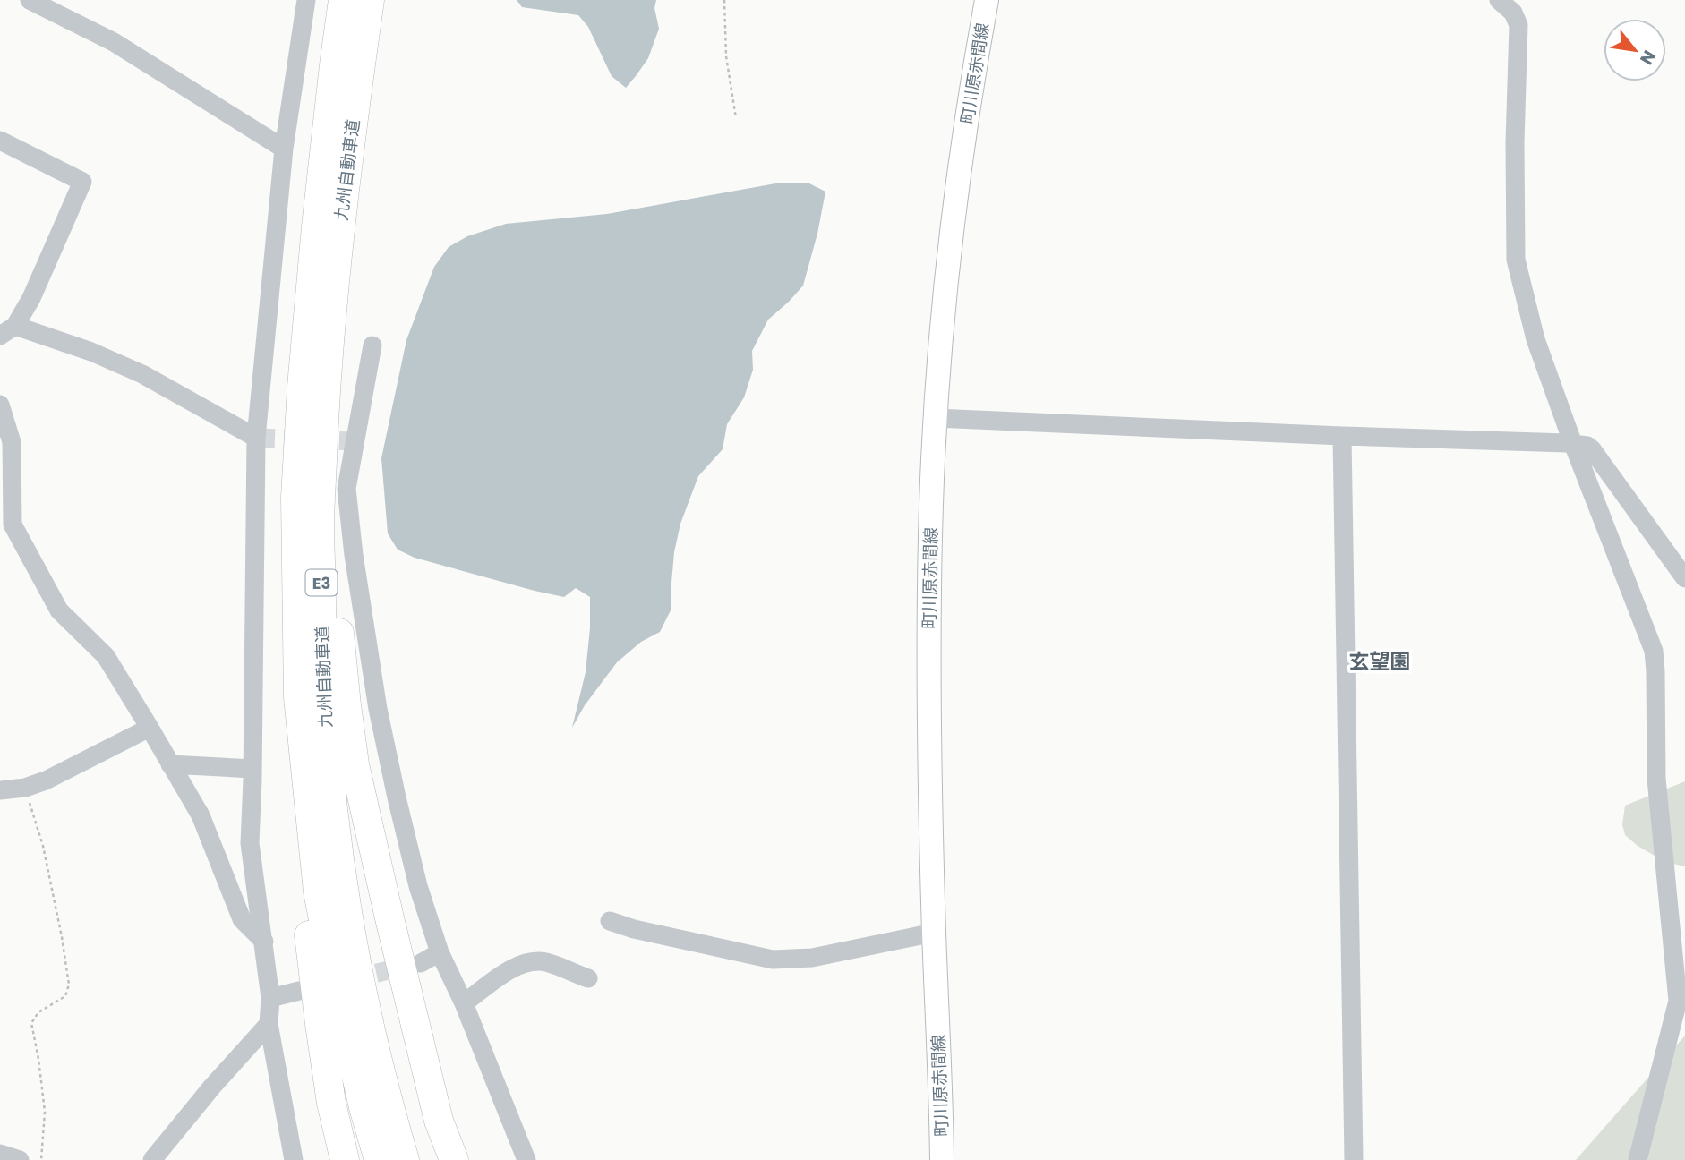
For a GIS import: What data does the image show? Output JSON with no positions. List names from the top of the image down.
{
  "streets": {
    "highway": ["九州自動車道", "E3"],
    "main road": ["町川原赤間線"]
  },
  "districts": ["玄望園"],
  "north": "bottom right"
}
